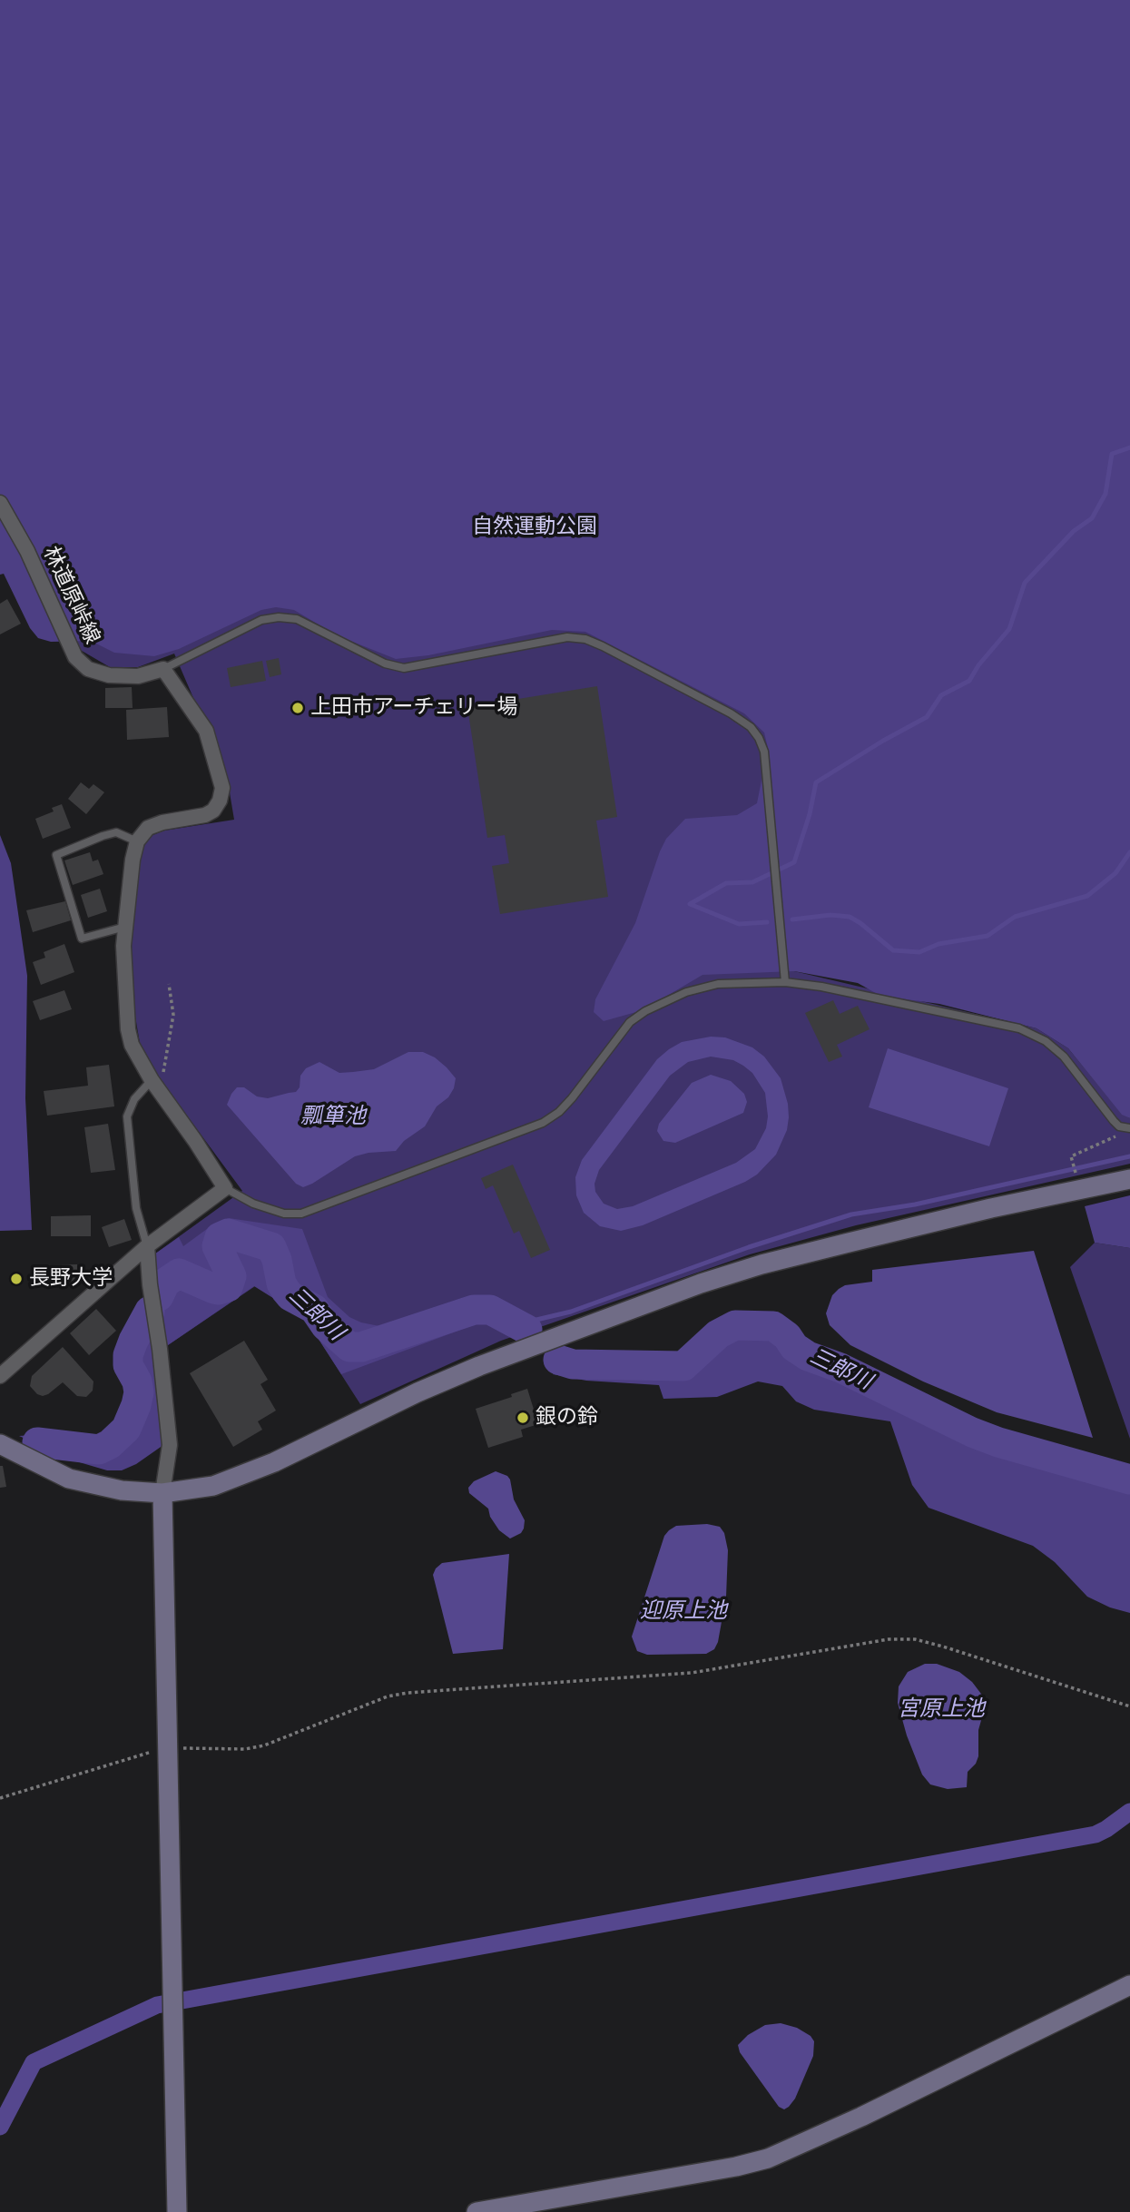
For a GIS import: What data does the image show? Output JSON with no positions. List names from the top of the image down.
{
  "streets": {
    "street": ["林道原峠線"]
  },
  "water": [
    "瓢箪池",
    "三郎川",
    "迎原上池",
    "宮原上池"
  ],
  "parks": ["自然運動公園"],
  "places": ["上田市アーチェリー場", "長野大学", "銀の鈴"]
}
